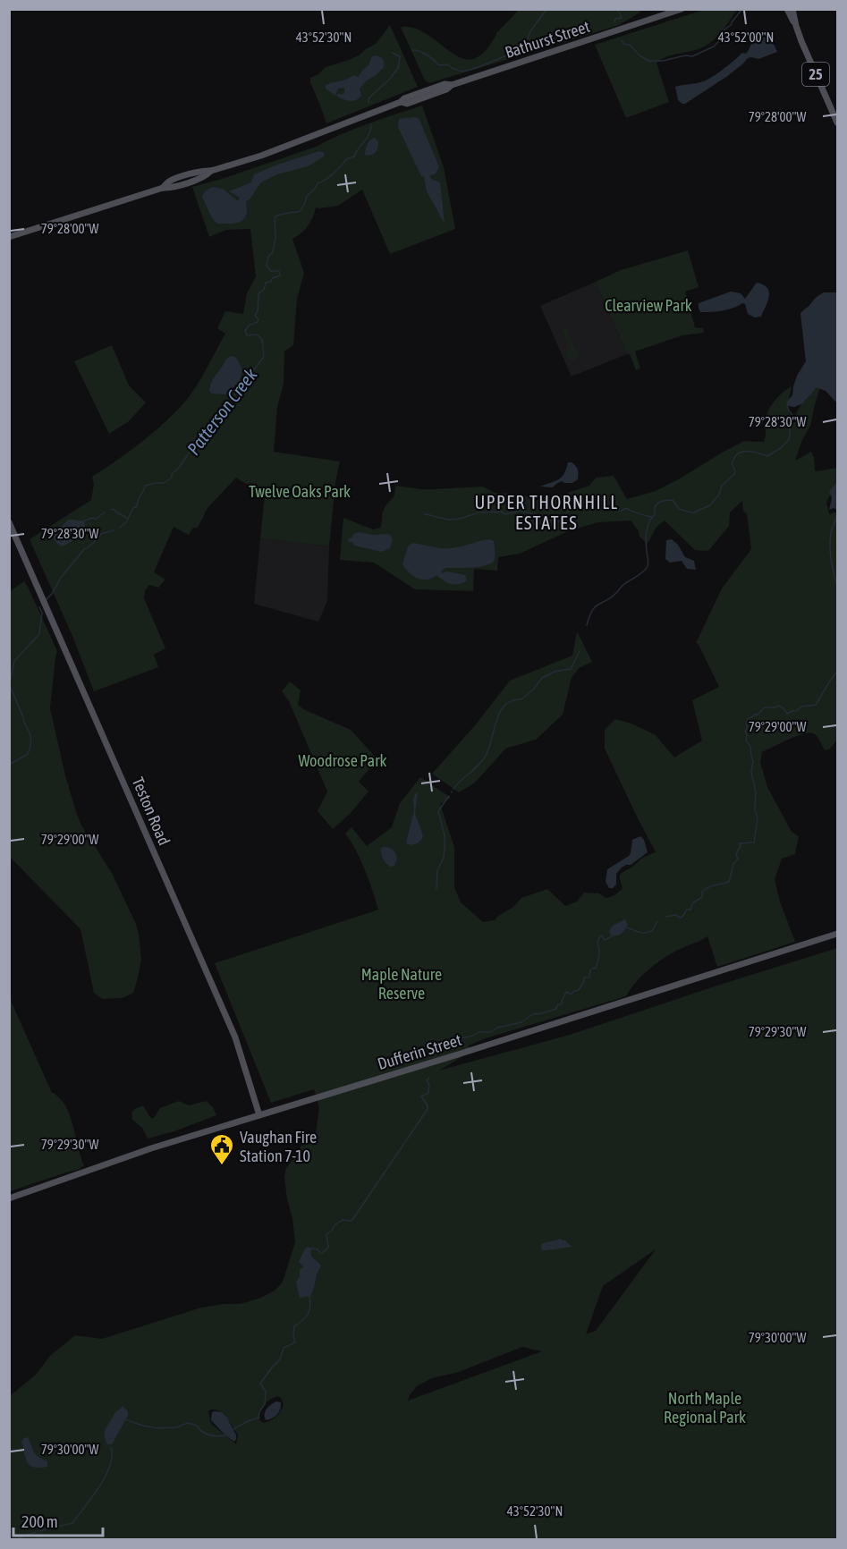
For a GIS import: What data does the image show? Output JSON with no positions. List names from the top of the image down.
{
  "streets": {
    "main road": [
      "Bathurst Street",
      "25",
      "Teston Road",
      "Dufferin Street"
    ]
  },
  "crossings": [
    ["Teston Road", "Dufferin Street"]
  ],
  "districts": ["UPPER THORNHILL ESTATES"],
  "water": ["Patterson Creek"],
  "parks": [
    "Clearview Park",
    "Twelve Oaks Park",
    "Woodrose Park",
    "Maple Nature Reserve",
    "North Maple Regional Park"
  ],
  "places": {
    "public building": ["Vaughan Fire Station 7-10"]
  },
  "scale_bar": "200 m",
  "coordinates": [
    "43°52'30\"N",
    "43°52'00\"N",
    "79°28'00\"W",
    "79°28'30\"W",
    "79°29'00\"W",
    "79°29'30\"W",
    "79°30'00\"W"
  ]
}
